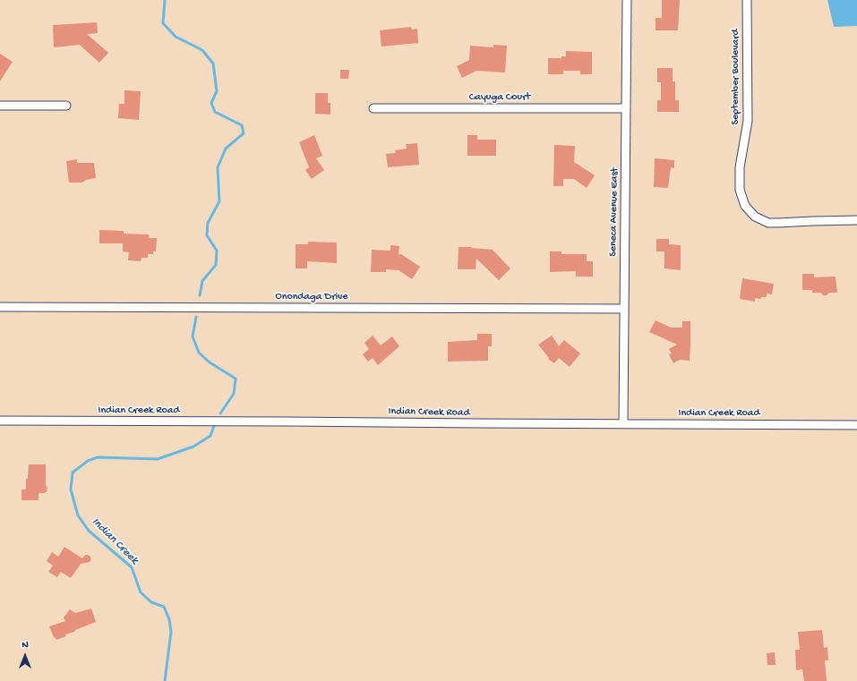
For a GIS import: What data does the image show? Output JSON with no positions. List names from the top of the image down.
{
  "streets": {
    "street": [
      "September Boulevard",
      "Cayuga Court",
      "Seneca Avenue East",
      "Onondaga Drive",
      "Indian Creek Road"
    ]
  },
  "crossings": [
    ["Cayuga Court", "Seneca Avenue East"],
    ["Seneca Avenue East", "Onondaga Drive"],
    ["Seneca Avenue East", "Indian Creek Road"]
  ],
  "water": ["Indian Creek"],
  "north": "top"
}
